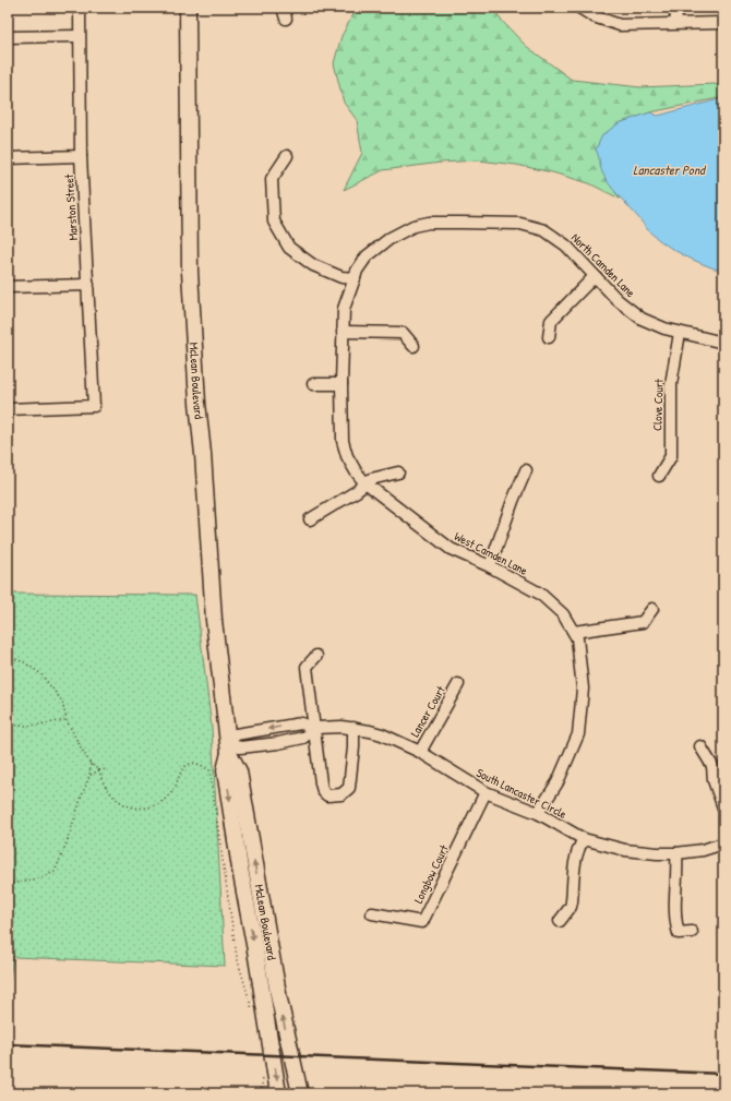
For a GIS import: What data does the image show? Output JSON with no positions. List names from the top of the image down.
{
  "streets": {
    "main road": ["McLean Boulevard"],
    "street": [
      "Marston Street",
      "North Camden Lane",
      "Clove Court",
      "West Camden Lane",
      "Lancer Court",
      "South Lancaster Circle",
      "Longbow Court"
    ]
  },
  "crossings": [
    ["North Camden Lane", "Clove Court"],
    ["North Camden Lane", "West Camden Lane"],
    ["McLean Boulevard", "South Lancaster Circle"],
    ["West Camden Lane", "South Lancaster Circle"],
    ["Lancer Court", "South Lancaster Circle"],
    ["South Lancaster Circle", "Longbow Court"]
  ],
  "water": ["Lancaster Pond"]
}
